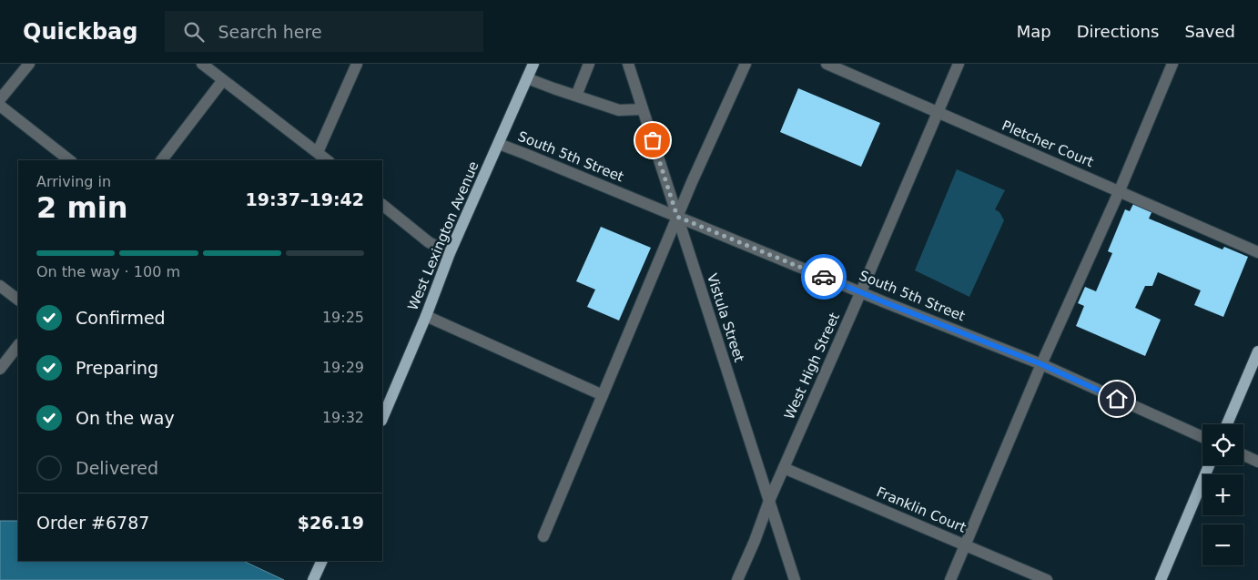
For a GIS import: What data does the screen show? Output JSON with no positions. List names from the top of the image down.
{
  "streets": {
    "main road": ["West Lexington Avenue"],
    "street": [
      "Pletcher Court",
      "South 5th Street",
      "Vistula Street",
      "West High Street",
      "Franklin Court"
    ]
  },
  "crossings": [
    ["Pletcher Court", "West High Street"],
    ["South 5th Street", "West Lexington Avenue"],
    ["South 5th Street", "Vistula Street"],
    ["South 5th Street", "West High Street"],
    ["Vistula Street", "West High Street"],
    ["West High Street", "Franklin Court"]
  ],
  "page": {
    "header": "Quickbag",
    "search": "Search here",
    "nav": ["Map", "Directions", "Saved"],
    "heading": ["2 min", "Arriving in", "19:37–19:42"],
    "panel": ["Order #6787", "$26.19"],
    "bar": "On the way · 100 m",
    "list": [
      ["Confirmed", "19:25"],
      ["Preparing", "19:29"],
      ["On the way", "19:32"],
      "Delivered"
    ],
    "map_buttons": ["+", "−"]
  }
}
